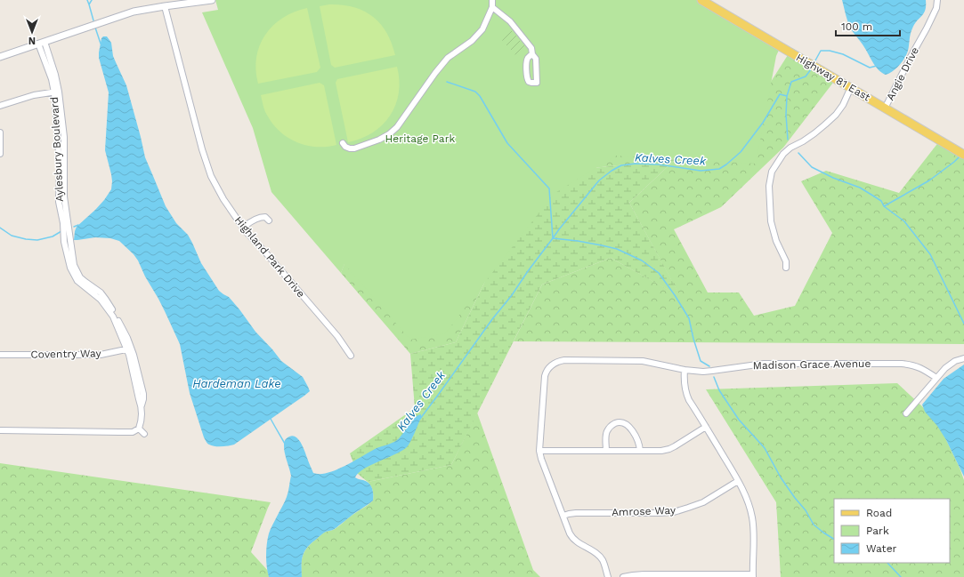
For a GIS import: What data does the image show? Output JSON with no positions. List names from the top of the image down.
{
  "streets": {
    "main road": ["Highway 81 East"],
    "street": [
      "Angie Drive",
      "Aylesbury Boulevard",
      "Highland Park Drive",
      "Coventry Way",
      "Madison Grace Avenue",
      "Amrose Way"
    ]
  },
  "crossings": [
    ["Angie Drive", "Highway 81 East"],
    ["Aylesbury Boulevard", "Coventry Way"],
    ["Madison Grace Avenue", "Amrose Way"]
  ],
  "water": ["Kalves Creek", "Hardeman Lake"],
  "parks": ["Heritage Park"],
  "legend": ["Road", "Park", "Water"],
  "scale_bar": "100 m",
  "north": "bottom"
}
